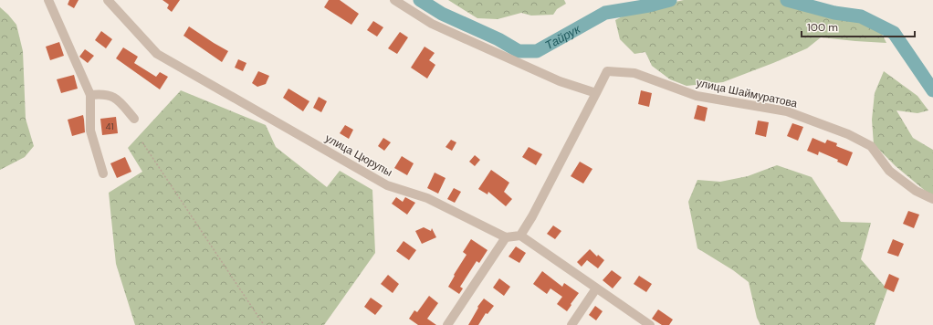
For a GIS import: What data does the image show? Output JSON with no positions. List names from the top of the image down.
{
  "streets": {
    "street": ["улица Шаймуратова", "улица Цюрупы"]
  },
  "water": ["Тайрук"],
  "house_numbers": ["41"],
  "scale_bar": "100 m"
}
